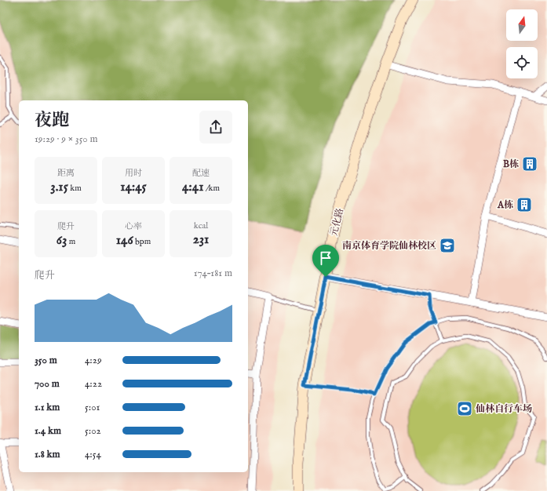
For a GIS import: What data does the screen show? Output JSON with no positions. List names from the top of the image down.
{
  "streets": {
    "street": ["元化路"]
  },
  "places": {
    "building": ["B栋", "A栋"],
    "school or university": ["南京体育学院仙林校区"],
    "sports": ["仙林自行车场"]
  },
  "north": "top",
  "page": {
    "heading": ["夜跑", "19:29 · 9 × 350 m"],
    "stats": [
      ["距离", "3.15 km"],
      ["用时", "14:45"],
      ["配速", "4:41 /km"],
      ["爬升", "63 m"],
      ["心率", "146 bpm"],
      ["kcal", "231"]
    ],
    "chart": ["爬升", "174–181 m"],
    "list": [
      {
        "name": "350 m",
        "note": "4:29"
      },
      {
        "name": "700 m",
        "note": "4:22"
      },
      {
        "name": "1.1 km",
        "note": "5:01"
      },
      {
        "name": "1.4 km",
        "note": "5:02"
      },
      {
        "name": "1.8 km",
        "note": "4:54"
      }
    ]
  }
}
